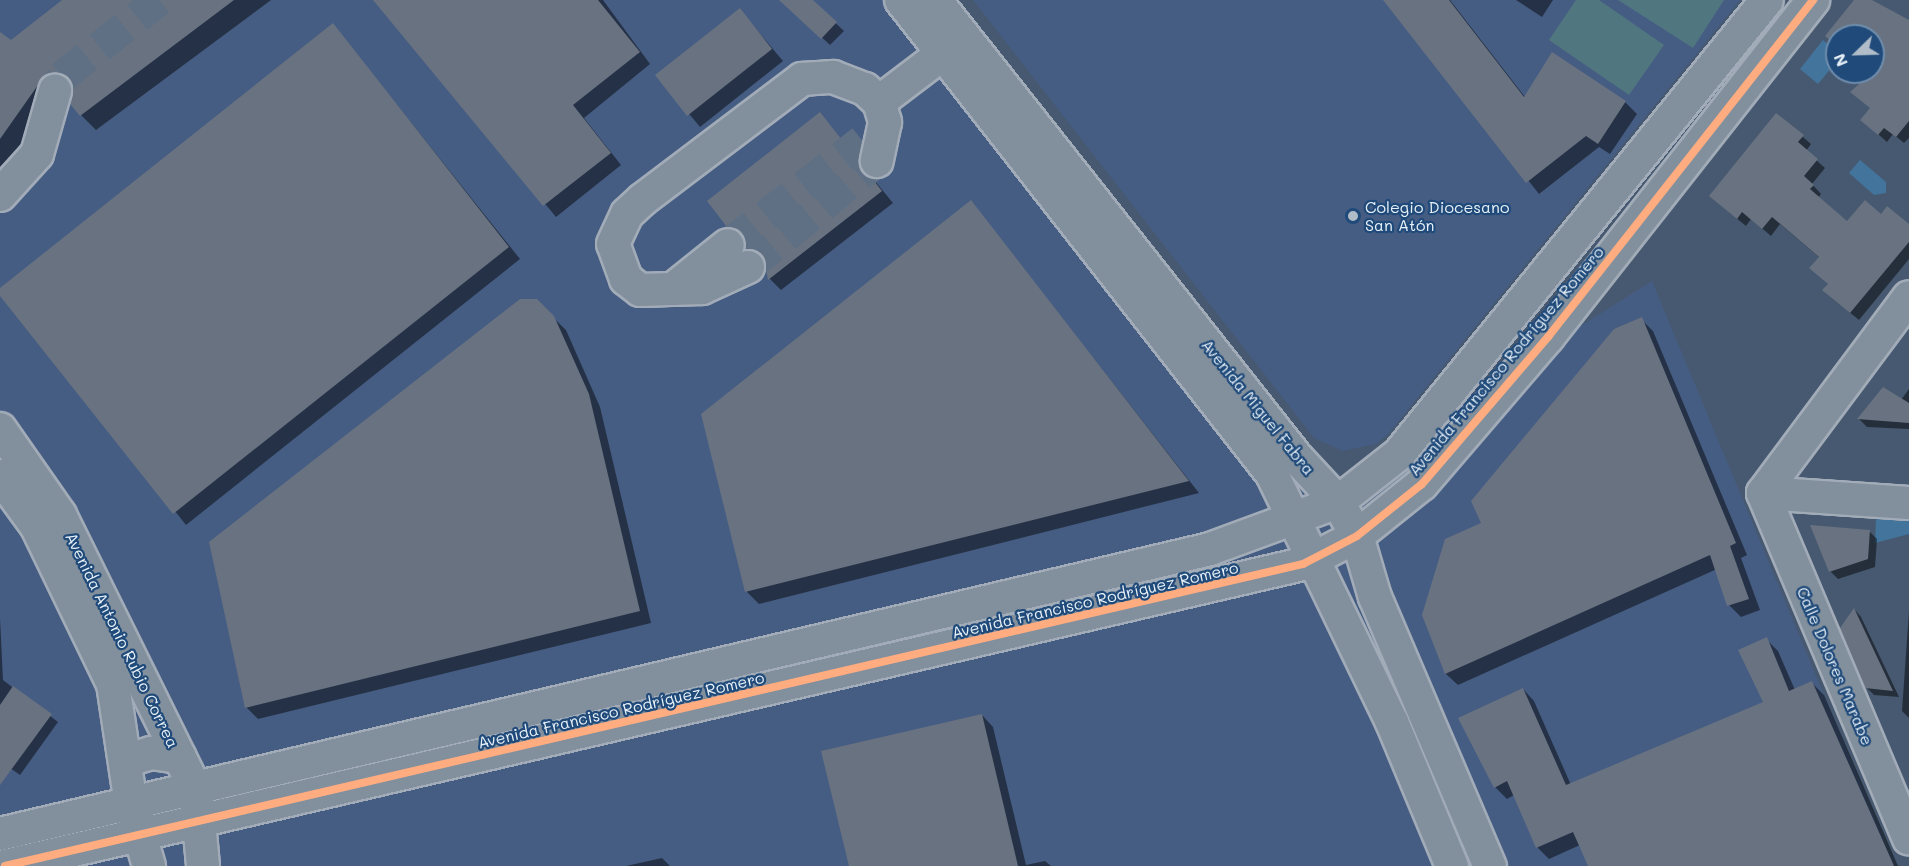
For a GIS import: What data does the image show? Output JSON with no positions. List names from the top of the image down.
{
  "streets": {
    "street": [
      "Avenida Francisco Rodríguez Romero",
      "Avenida Miguel Fabra",
      "Avenida Antonio Rubio Correa",
      "Calle Dolores Marabe"
    ]
  },
  "crossings": [
    ["Avenida Francisco Rodríguez Romero", "Avenida Miguel Fabra"],
    ["Avenida Francisco Rodríguez Romero", "Avenida Antonio Rubio Correa"]
  ],
  "places": ["Colegio Diocesano San Atón"],
  "north": "bottom left"
}
